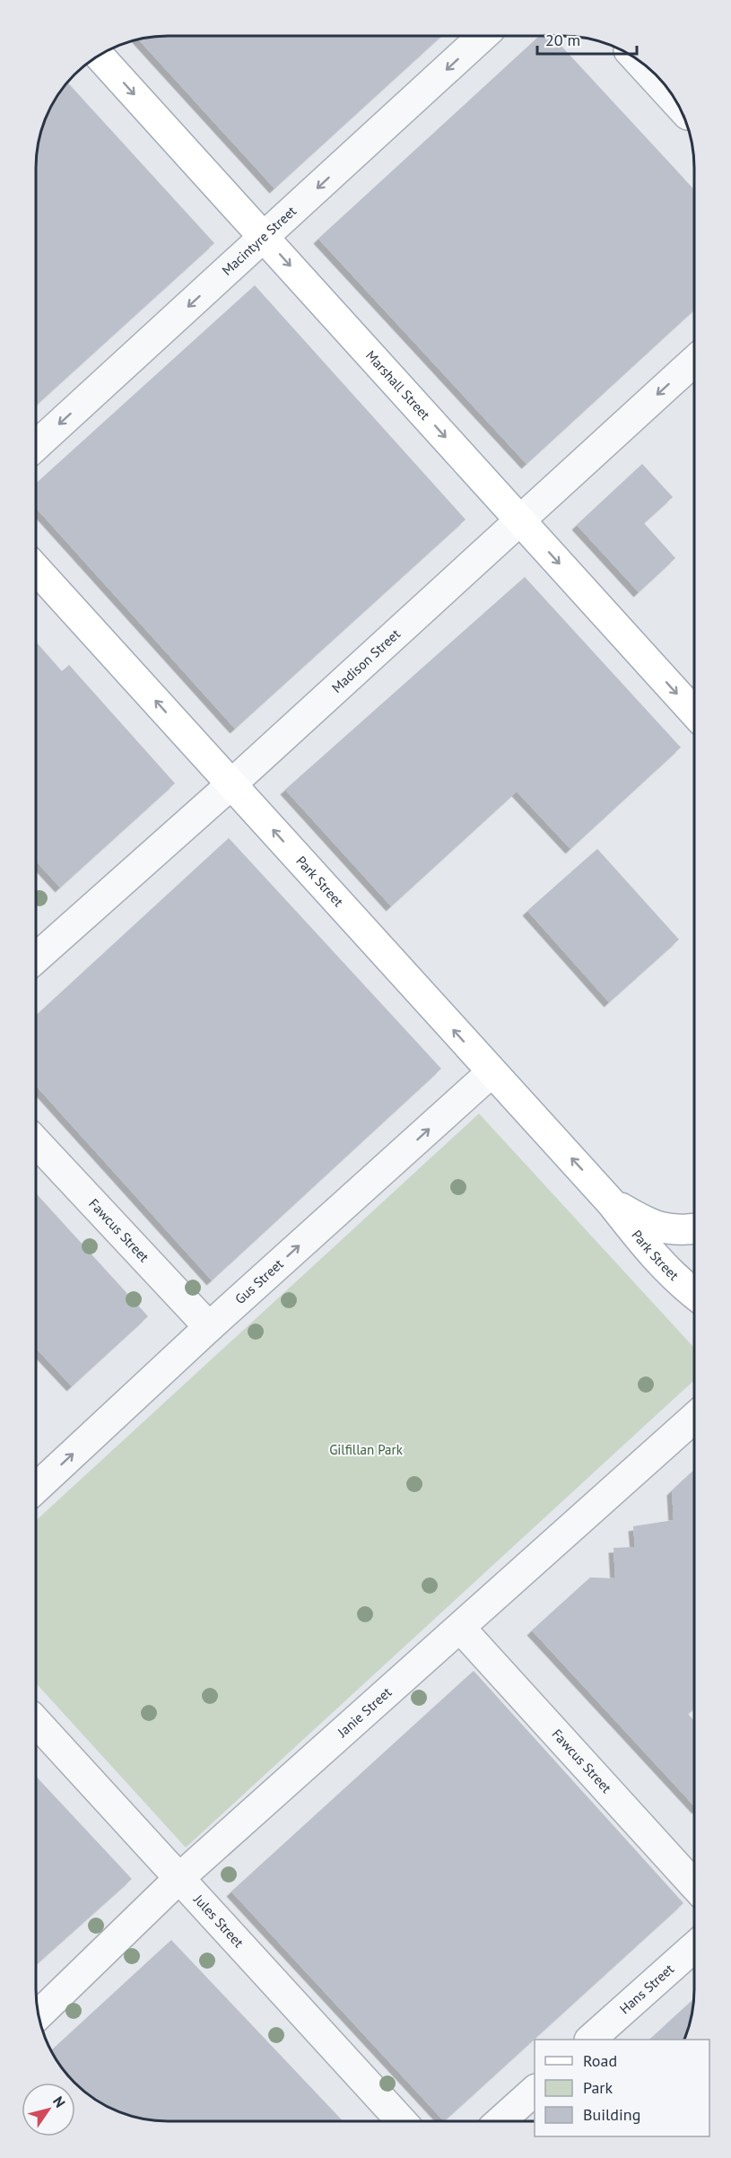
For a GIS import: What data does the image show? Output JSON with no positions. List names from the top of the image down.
{
  "streets": {
    "main road": ["Marshall Street", "Park Street"],
    "street": [
      "Macintyre Street",
      "Madison Street",
      "Fawcus Street",
      "Gus Street",
      "Janie Street",
      "Jules Street",
      "Hans Street"
    ]
  },
  "crossings": [
    ["Macintyre Street", "Marshall Street"],
    ["Marshall Street", "Madison Street"],
    ["Madison Street", "Park Street"],
    ["Park Street", "Gus Street"],
    ["Fawcus Street", "Gus Street"],
    ["Fawcus Street", "Janie Street"],
    ["Janie Street", "Jules Street"]
  ],
  "one_way": [
    "Macintyre Street",
    "Marshall Street",
    "Park Street",
    "Gus Street"
  ],
  "parks": ["Gilfillan Park"],
  "legend": ["Road", "Park", "Building"],
  "scale_bar": "20 m",
  "north": "top right"
}
